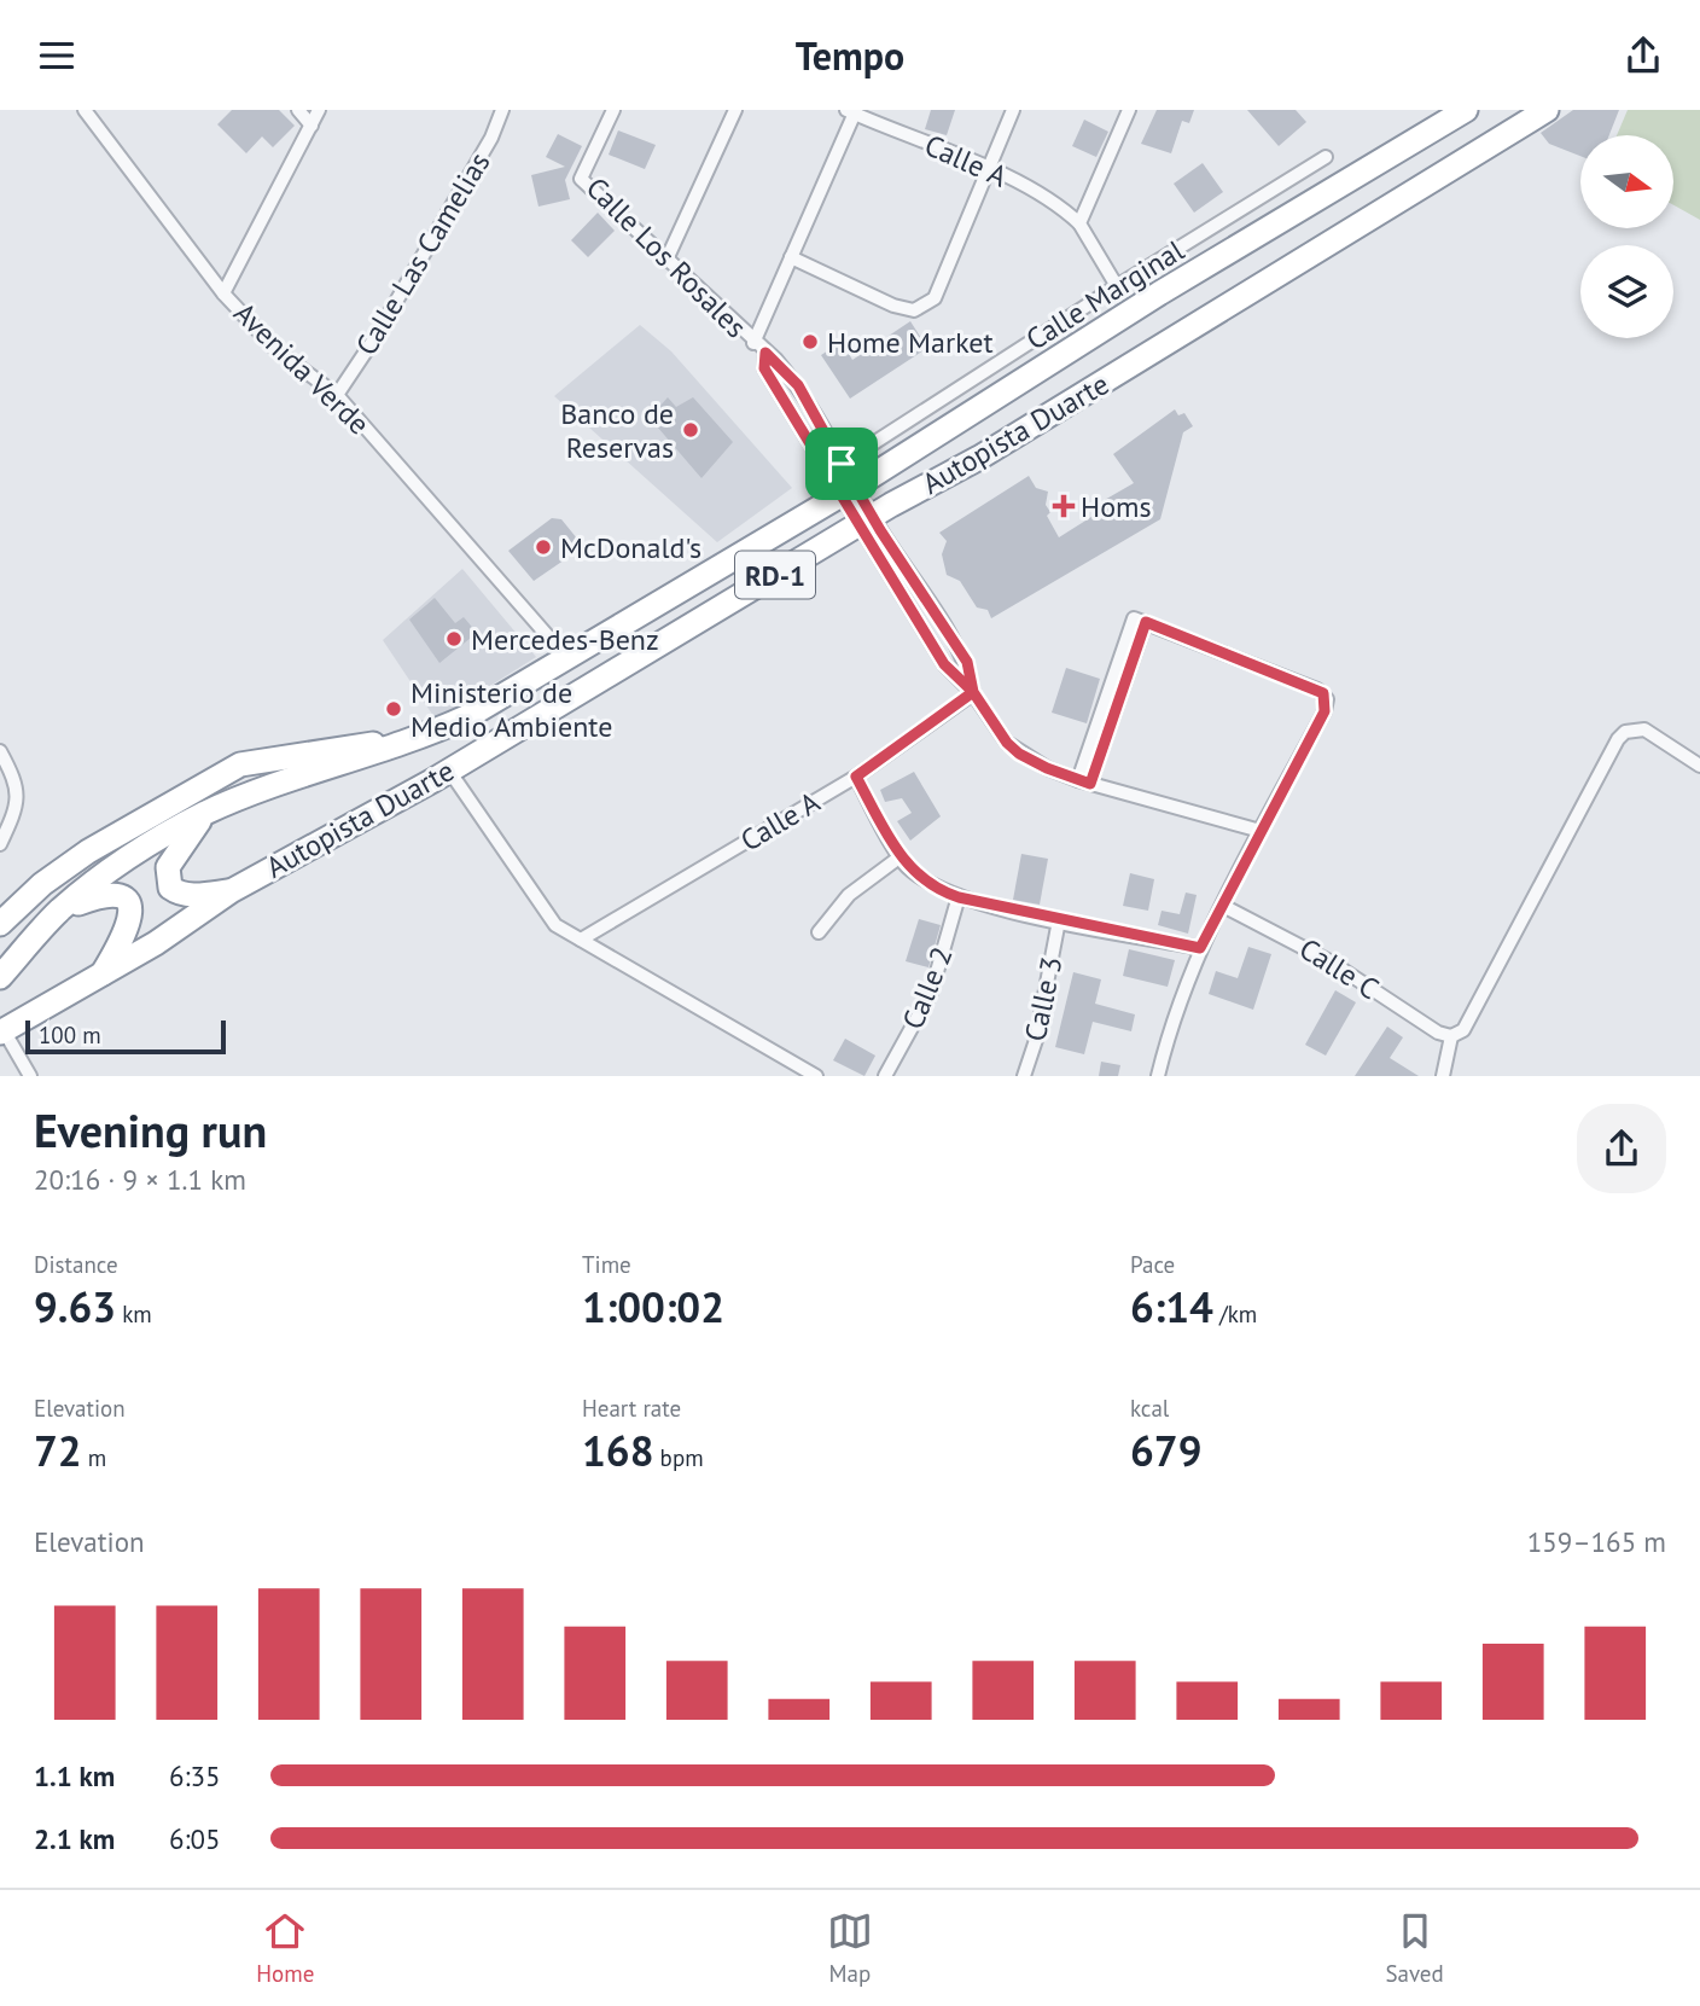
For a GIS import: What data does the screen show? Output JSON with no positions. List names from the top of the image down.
{
  "streets": {
    "highway": ["Autopista Duarte", "RD-1"],
    "street": [
      "Calle A",
      "Calle Las Camelias",
      "Calle Los Rosales",
      "Calle Marginal",
      "Avenida Verde",
      "Calle C",
      "Calle 2",
      "Calle 3"
    ]
  },
  "crossings": [
    ["Calle Las Camelias", "Avenida Verde"],
    ["Calle Los Rosales", "Calle Marginal"],
    ["Calle Los Rosales", "Autopista Duarte"],
    ["Avenida Verde", "Autopista Duarte"]
  ],
  "places": {
    "other": [
      "Home Market",
      "Banco de Reservas",
      "McDonald's",
      "Mercedes-Benz",
      "Ministerio de Medio Ambiente"
    ],
    "health": ["Homs"]
  },
  "scale_bar": "100 m",
  "north": "right",
  "page": {
    "header": "Tempo",
    "scale": "100 m",
    "heading": ["Evening run", "20:16 · 9 × 1.1 km"],
    "stats": [
      ["Distance", "9.63 km"],
      ["Time", "1:00:02"],
      ["Pace", "6:14 /km"],
      ["Elevation", "72 m"],
      ["Heart rate", "168 bpm"],
      ["kcal", "679"]
    ],
    "chart": ["Elevation", "159–165 m"],
    "list": [
      {
        "name": "1.1 km",
        "note": "6:35"
      },
      {
        "name": "2.1 km",
        "note": "6:05"
      }
    ],
    "tabs": ["Home", "Map", "Saved"]
  }
}
